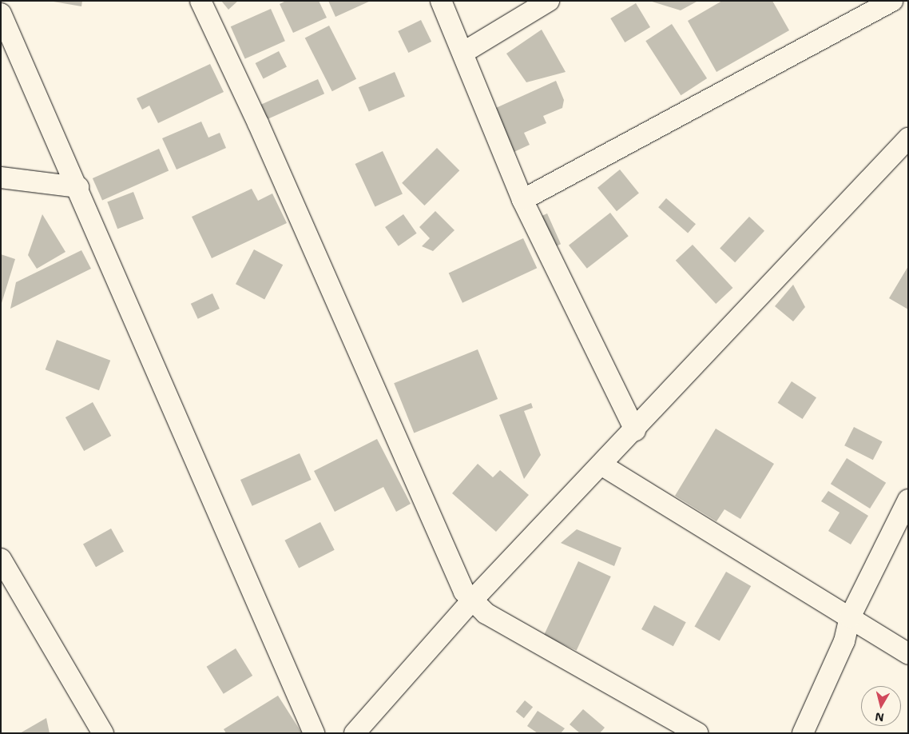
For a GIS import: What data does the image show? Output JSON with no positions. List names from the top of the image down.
{
  "north": "bottom"
}
